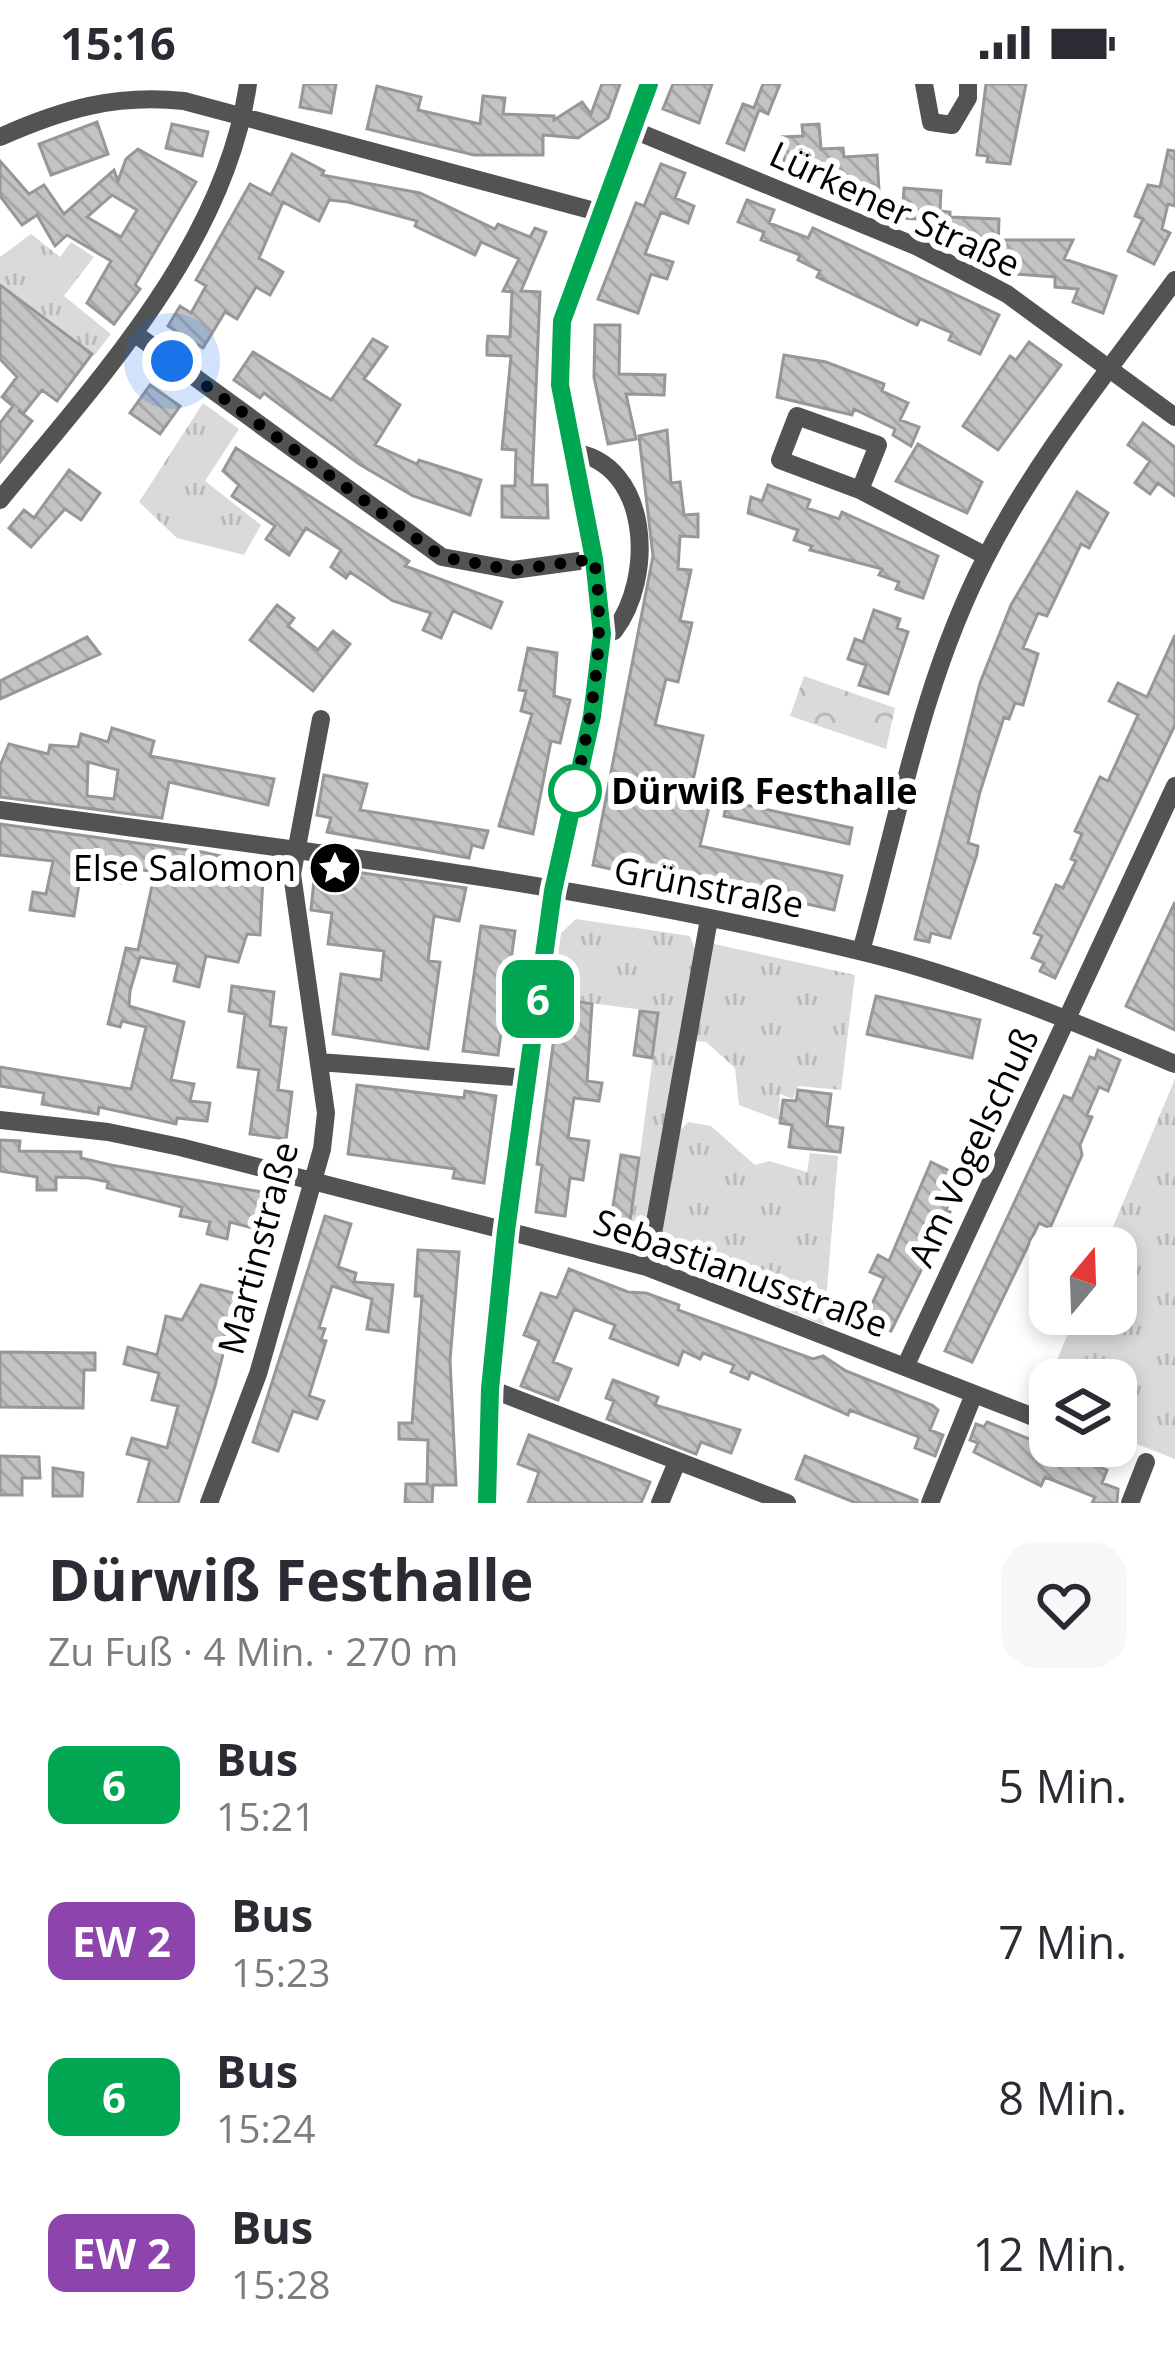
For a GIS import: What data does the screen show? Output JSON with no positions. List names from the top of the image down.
{
  "streets": {
    "street": [
      "Lürkener Straße",
      "Grünstraße",
      "Am Vogelschuß",
      "Martinstraße",
      "Sebastianusstraße"
    ]
  },
  "crossings": [
    ["Grünstraße", "Am Vogelschuß"],
    ["Grünstraße", "Martinstraße"],
    ["Am Vogelschuß", "Sebastianusstraße"],
    ["Martinstraße", "Sebastianusstraße"]
  ],
  "places": {
    "other": ["Dürwiß Festhalle"],
    "place": ["Else Salomon"]
  },
  "lines": ["bus line 6"],
  "north": "top",
  "page": {
    "status": "15:16",
    "on_map": "6",
    "heading": ["Dürwiß Festhalle", "Zu Fuß · 4 Min. · 270 m"],
    "list": [
      {
        "mark": "6",
        "name": "Bus",
        "note": "15:21",
        "value": "5 Min."
      },
      {
        "mark": "EW 2",
        "name": "Bus",
        "note": "15:23",
        "value": "7 Min."
      },
      {
        "mark": "6",
        "name": "Bus",
        "note": "15:24",
        "value": "8 Min."
      },
      {
        "mark": "EW 2",
        "name": "Bus",
        "note": "15:28",
        "value": "12 Min."
      }
    ]
  }
}
